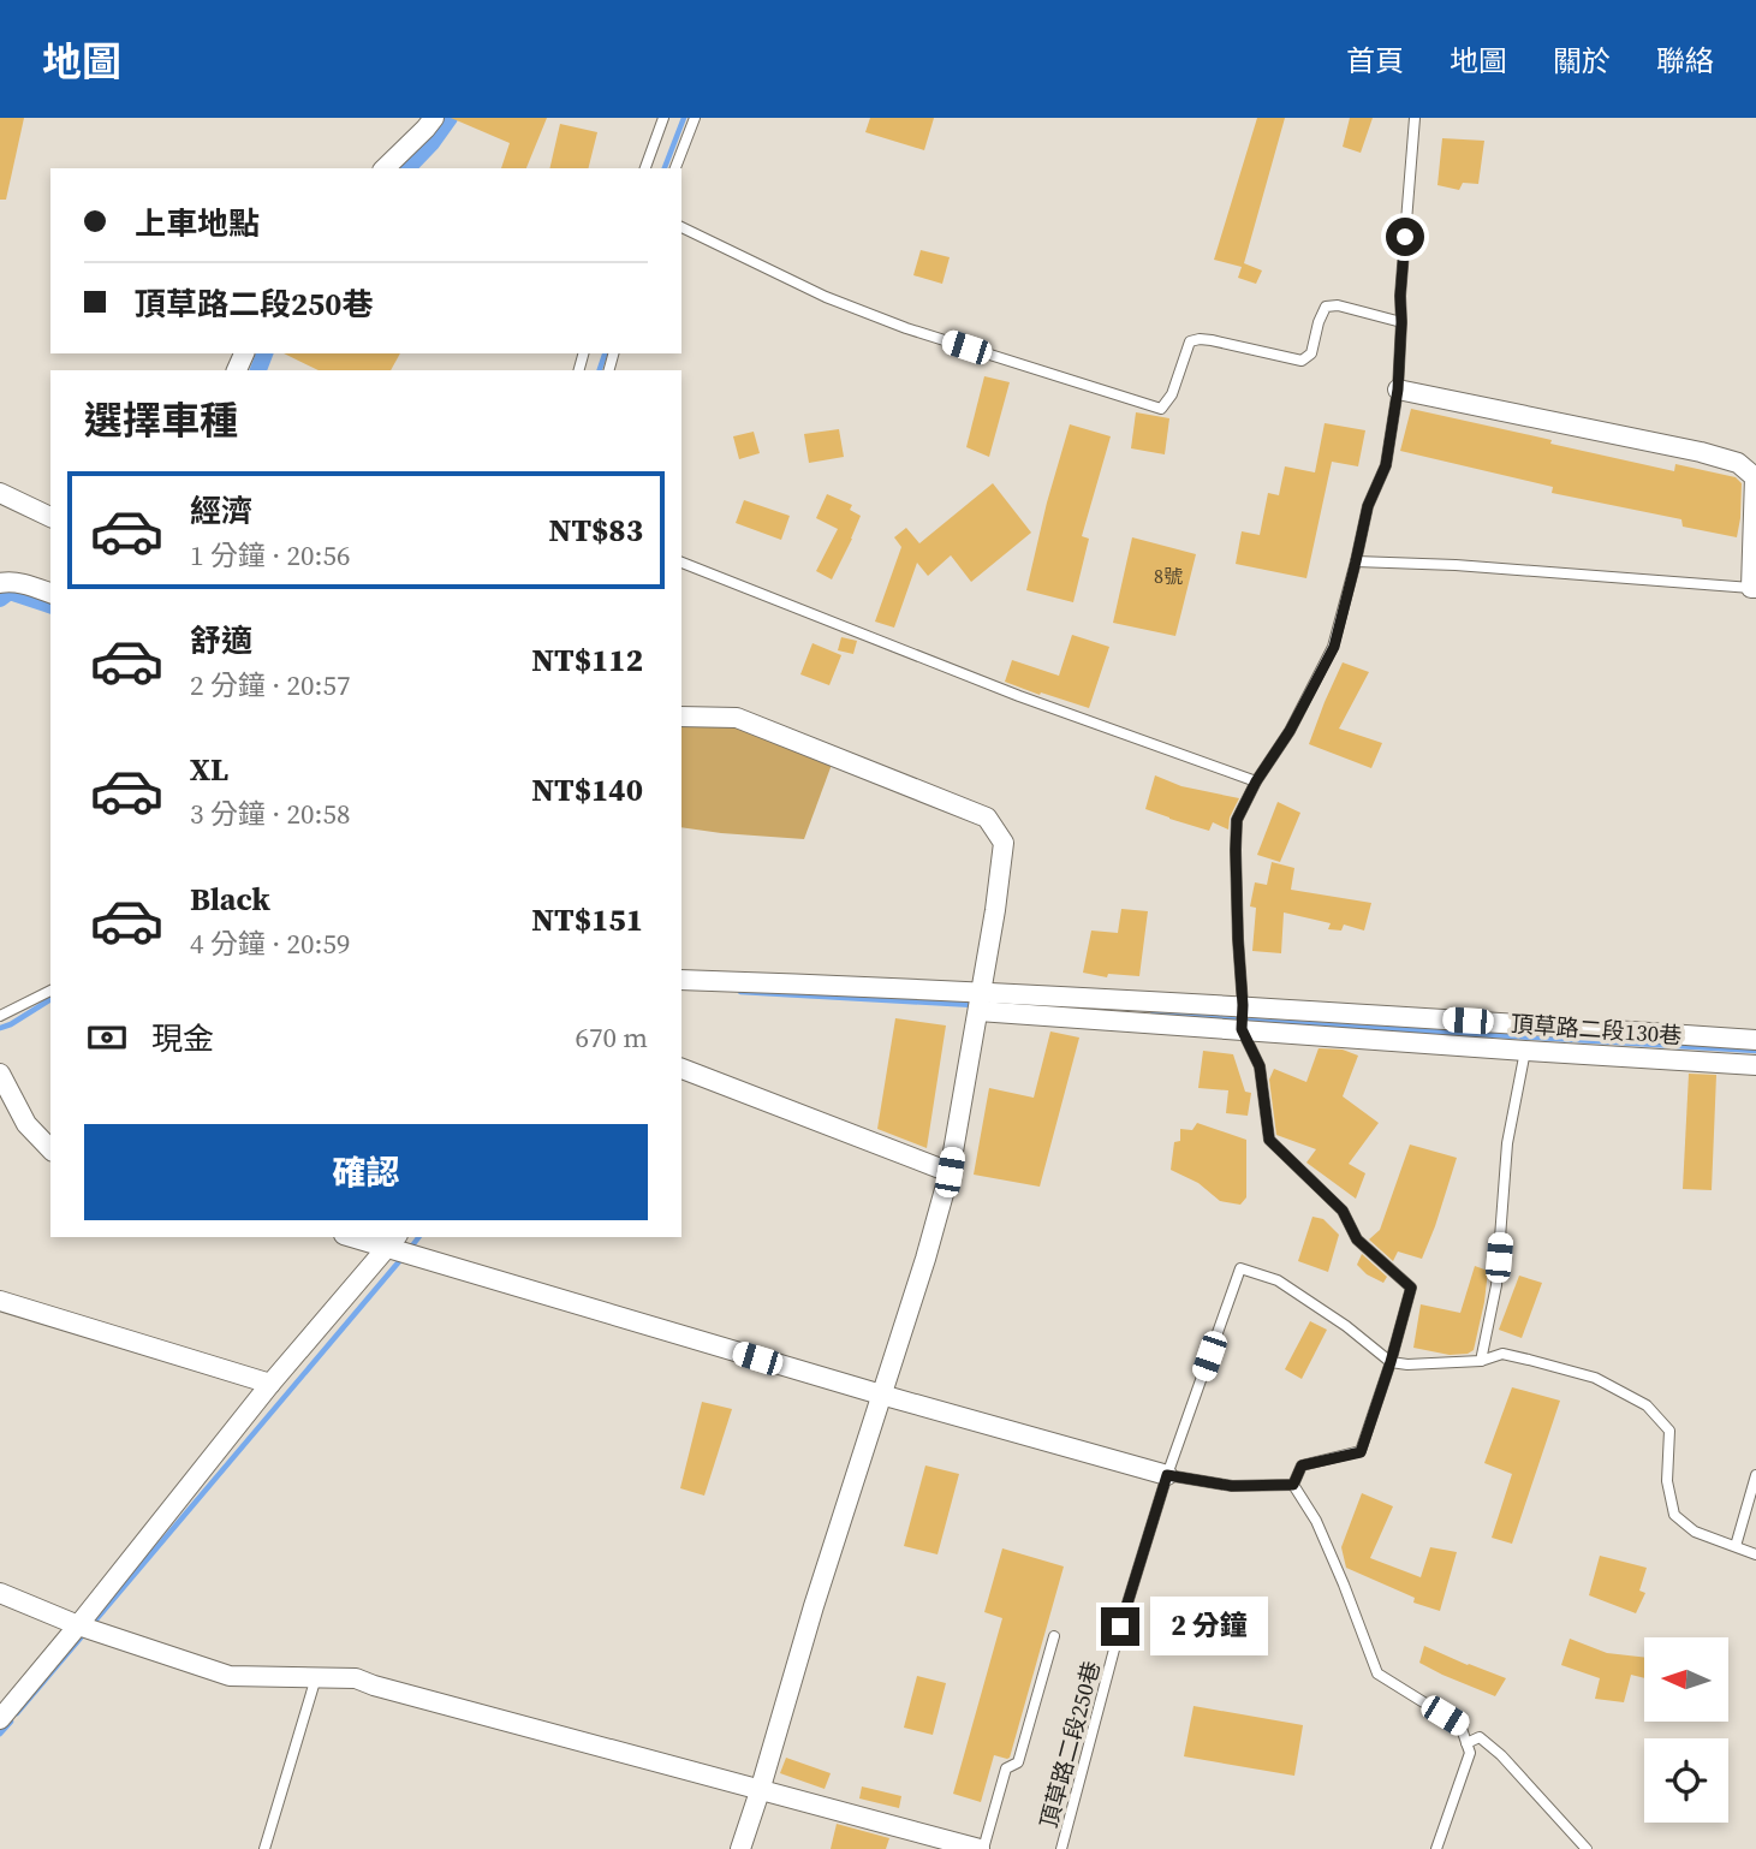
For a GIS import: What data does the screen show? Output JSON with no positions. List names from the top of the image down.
{
  "streets": {
    "street": ["頂草路二段130巷"],
    "lane": ["頂草路二段250巷"]
  },
  "house_numbers": ["8號"],
  "north": "left",
  "page": {
    "header": "地圖",
    "nav": [
      "首頁",
      "地圖",
      "關於",
      "聯絡"
    ],
    "banner": ["上車地點", "頂草路二段250巷"],
    "heading": "選擇車種",
    "list": [
      {
        "name": "經濟",
        "note": "1 分鐘 · 20:56",
        "value": "NT$83"
      },
      {
        "name": "舒適",
        "note": "2 分鐘 · 20:57",
        "value": "NT$112"
      },
      {
        "name": "XL",
        "note": "3 分鐘 · 20:58",
        "value": "NT$140"
      },
      {
        "name": "Black",
        "note": "4 分鐘 · 20:59",
        "value": "NT$151"
      }
    ],
    "pay": ["現金", "670 m"],
    "buttons": "確認",
    "bubble": "2 分鐘"
  }
}
